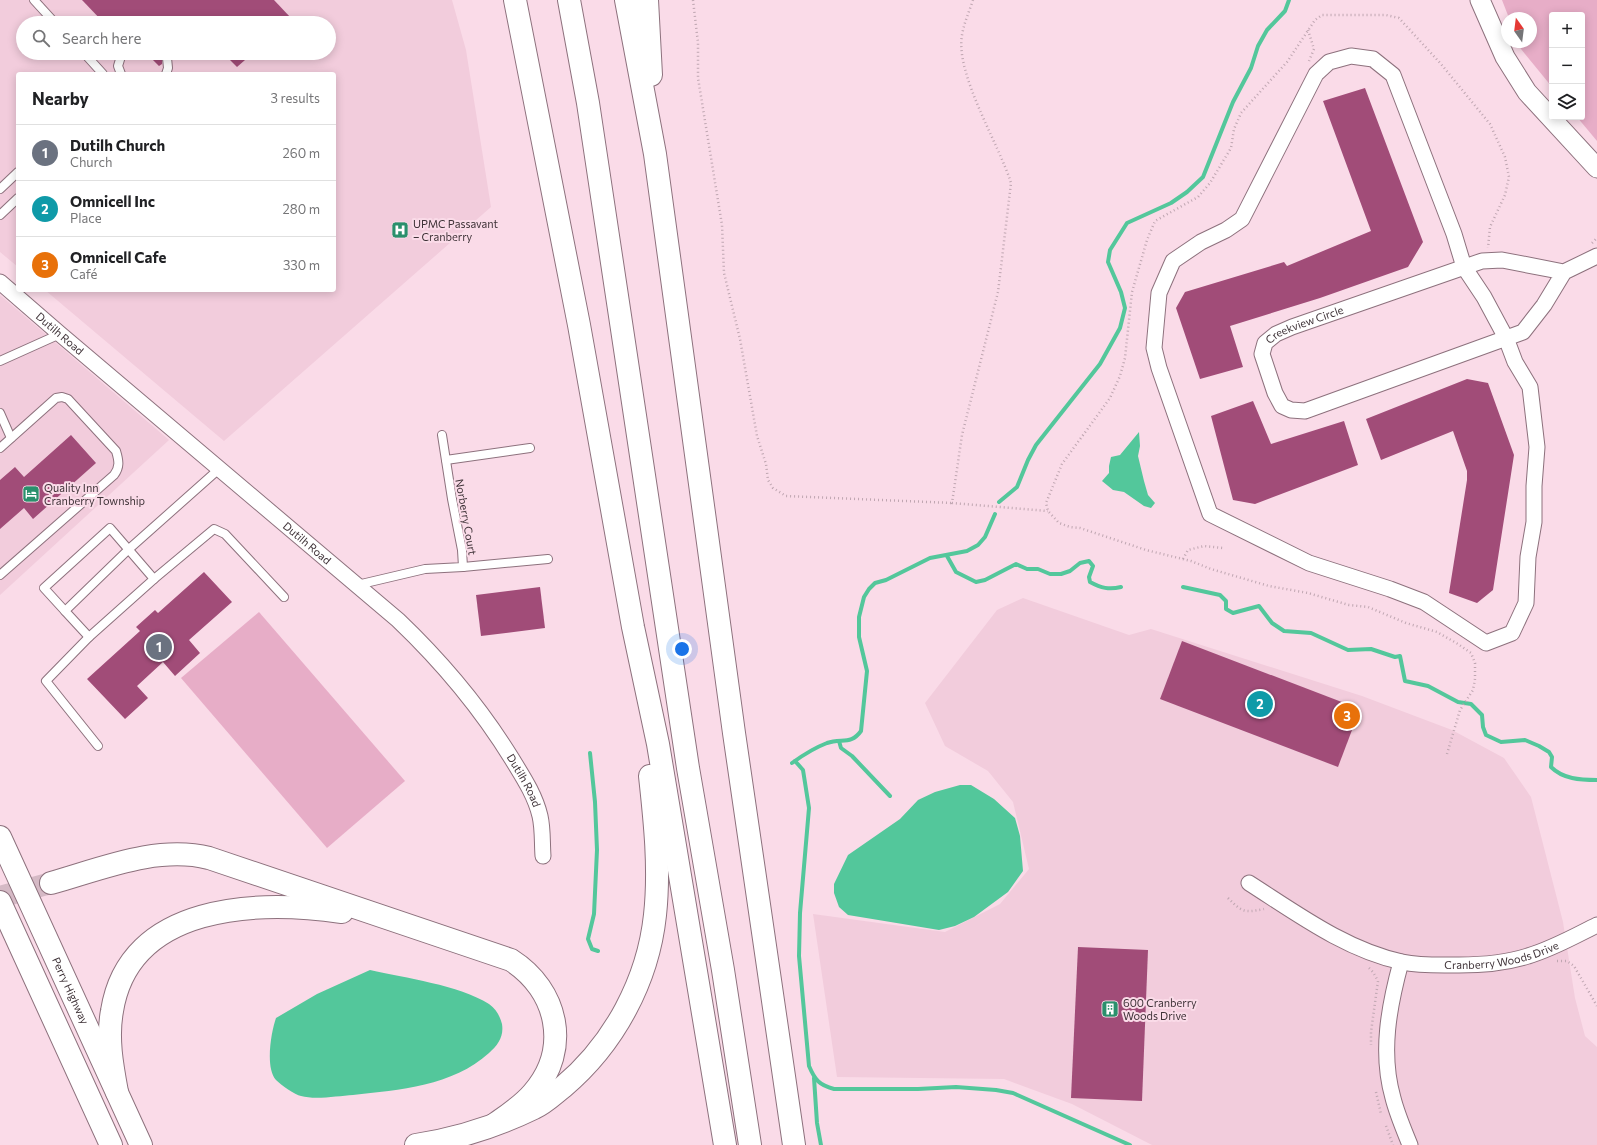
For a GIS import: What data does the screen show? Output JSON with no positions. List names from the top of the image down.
{
  "streets": {
    "highway": ["Perry Highway"],
    "street": ["Creekview Circle", "Dutilh Road", "Cranberry Woods Drive"],
    "lane": ["Norberry Court"]
  },
  "crossings": [
    ["Dutilh Road", "Norberry Court"]
  ],
  "places": {
    "hospital": ["UPMC Passavant – Cranberry"],
    "hotel": ["Quality Inn Cranberry Township"],
    "building": ["600 Cranberry Woods Drive"]
  },
  "north": "top",
  "page": {
    "map_buttons": ["+", "−"],
    "search": "Search here",
    "heading": ["Nearby", "3 results"],
    "list": [
      {
        "mark": "1",
        "name": "Dutilh Church",
        "note": "Church",
        "value": "260 m"
      },
      {
        "mark": "2",
        "name": "Omnicell Inc",
        "note": "Place",
        "value": "280 m"
      },
      {
        "mark": "3",
        "name": "Omnicell Cafe",
        "note": "Café",
        "value": "330 m"
      }
    ],
    "pins": ["1", "2", "3"]
  }
}
